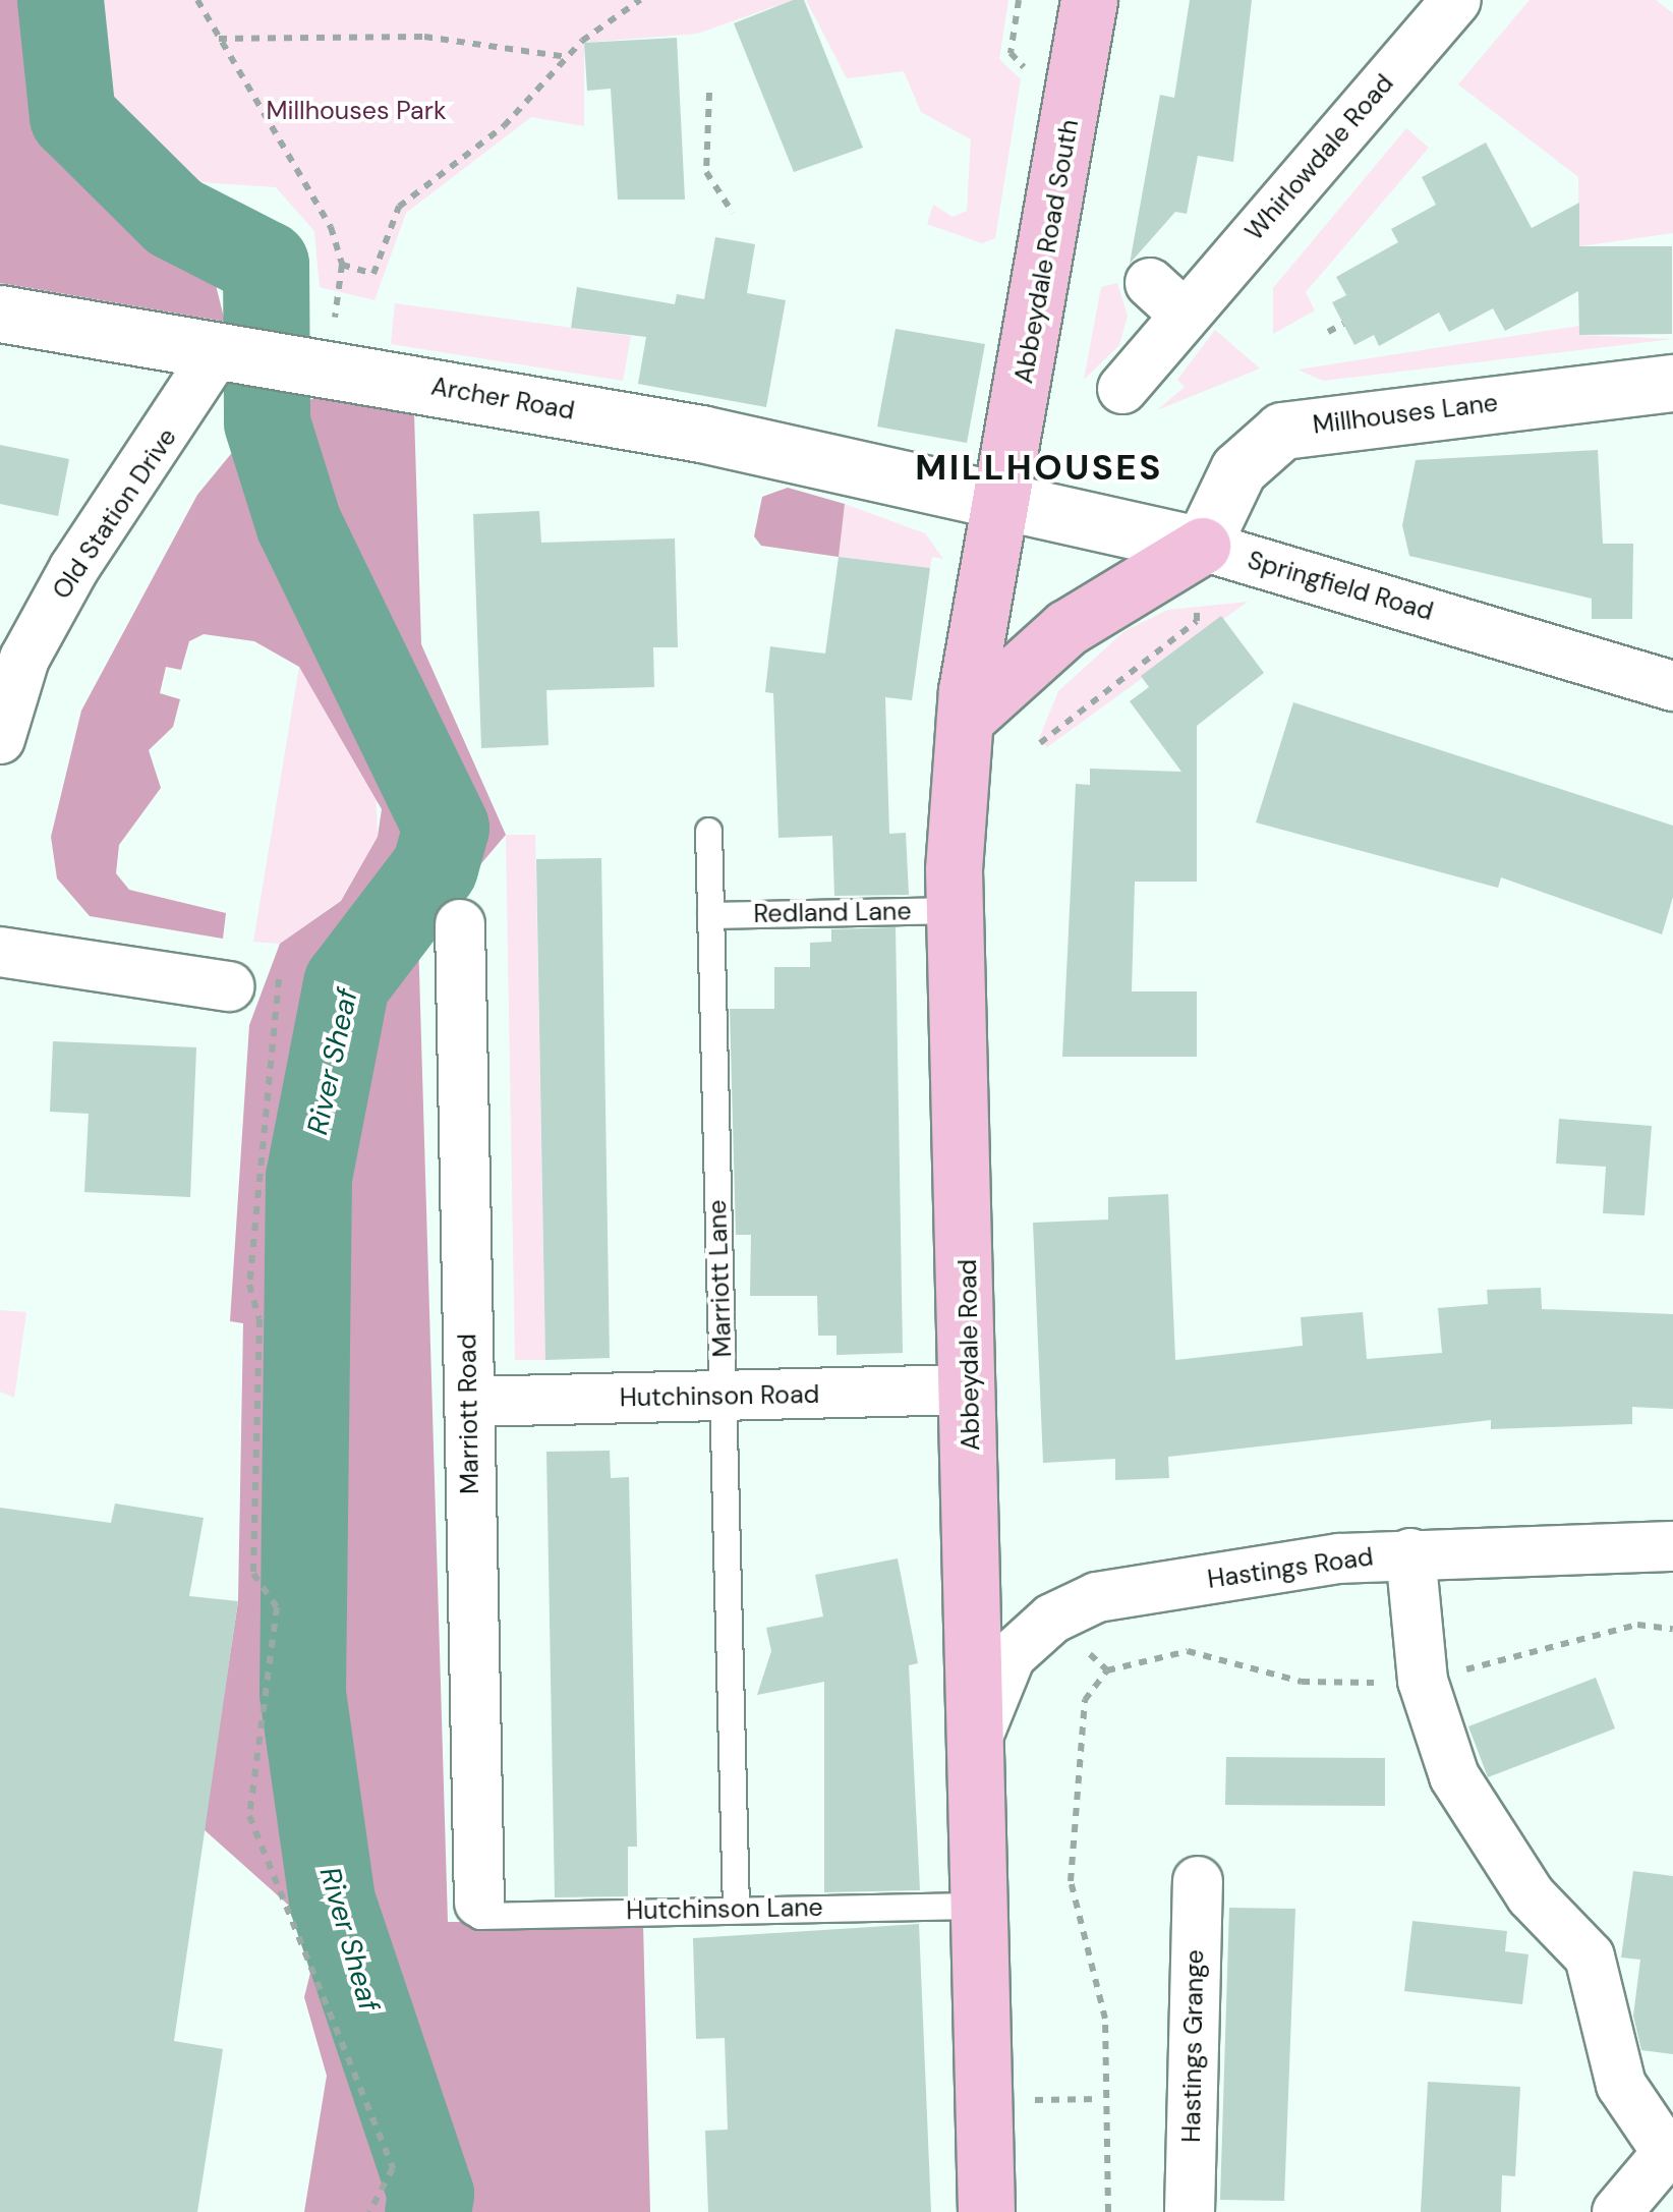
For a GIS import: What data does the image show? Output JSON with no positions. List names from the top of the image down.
{
  "streets": {
    "main road": ["Abbeydale Road South", "Abbeydale Road"],
    "street": [
      "Whirlowdale Road",
      "Archer Road",
      "Millhouses Lane",
      "Old Station Drive",
      "Springfield Road",
      "Hutchinson Road",
      "Marriott Road",
      "Hastings Road",
      "Hastings Grange"
    ],
    "lane": ["Redland Lane", "Marriott Lane", "Hutchinson Lane"]
  },
  "crossings": [
    ["Abbeydale Road South", "Archer Road"],
    ["Abbeydale Road South", "Springfield Road"],
    ["Abbeydale Road South", "Abbeydale Road"],
    ["Archer Road", "Old Station Drive"],
    ["Archer Road", "Springfield Road"],
    ["Archer Road", "Abbeydale Road"],
    ["Millhouses Lane", "Springfield Road"],
    ["Springfield Road", "Abbeydale Road"],
    ["Redland Lane", "Marriott Lane"],
    ["Redland Lane", "Abbeydale Road"],
    ["Marriott Lane", "Hutchinson Road"],
    ["Marriott Lane", "Hutchinson Lane"],
    ["Abbeydale Road", "Hutchinson Road"],
    ["Abbeydale Road", "Hastings Road"],
    ["Abbeydale Road", "Hutchinson Lane"],
    ["Hutchinson Road", "Marriott Road"],
    ["Marriott Road", "Hutchinson Lane"]
  ],
  "districts": ["MILLHOUSES"],
  "water": ["River Sheaf"],
  "parks": ["Millhouses Park"]
}
